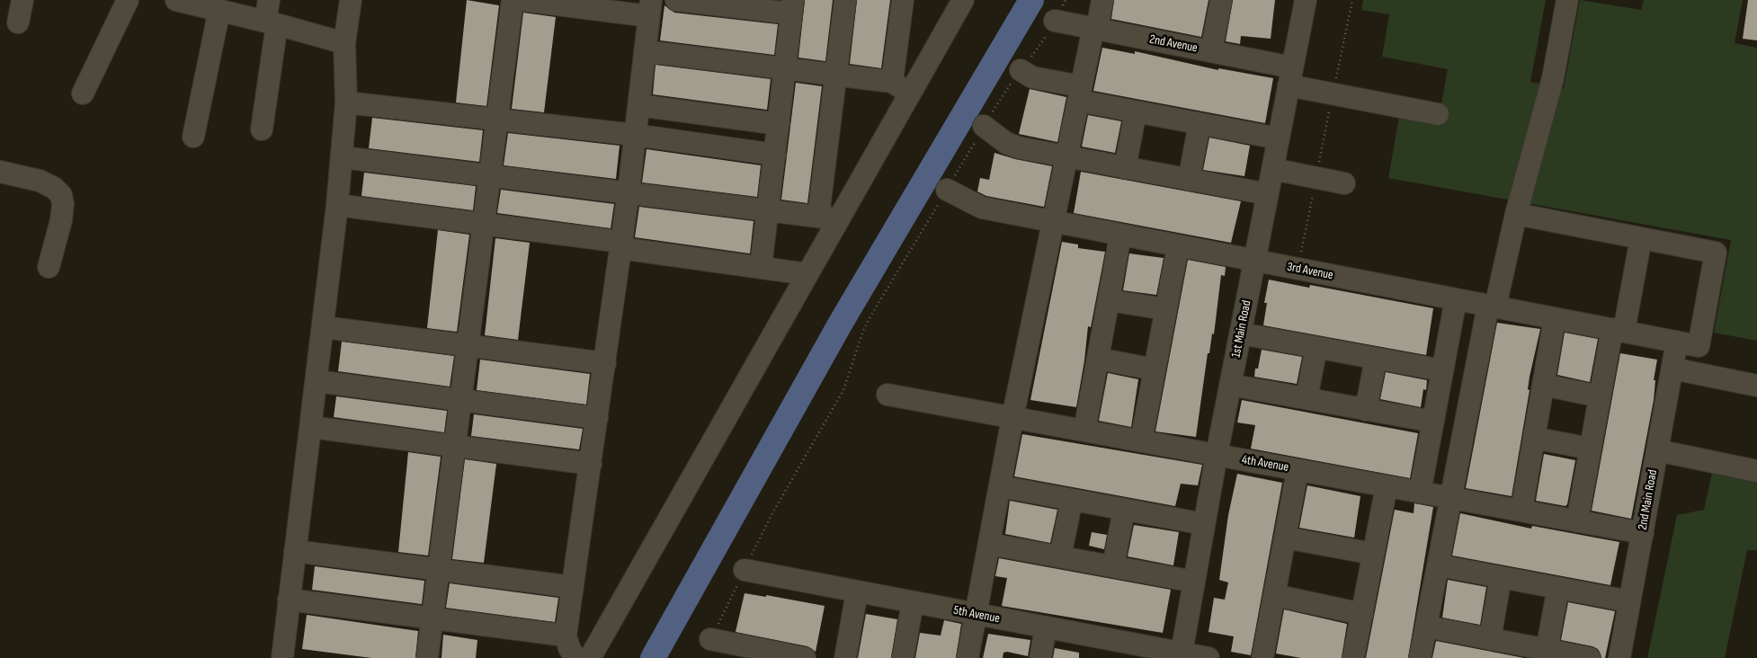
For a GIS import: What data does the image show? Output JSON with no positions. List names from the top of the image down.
{
  "streets": {
    "street": [
      "2nd Avenue",
      "3rd Avenue",
      "1st Main Road",
      "4th Avenue",
      "2nd Main Road",
      "5th Avenue"
    ]
  },
  "crossings": [
    ["2nd Avenue", "1st Main Road"],
    ["3rd Avenue", "1st Main Road"],
    ["3rd Avenue", "2nd Main Road"],
    ["1st Main Road", "4th Avenue"],
    ["1st Main Road", "5th Avenue"],
    ["4th Avenue", "2nd Main Road"]
  ]
}
